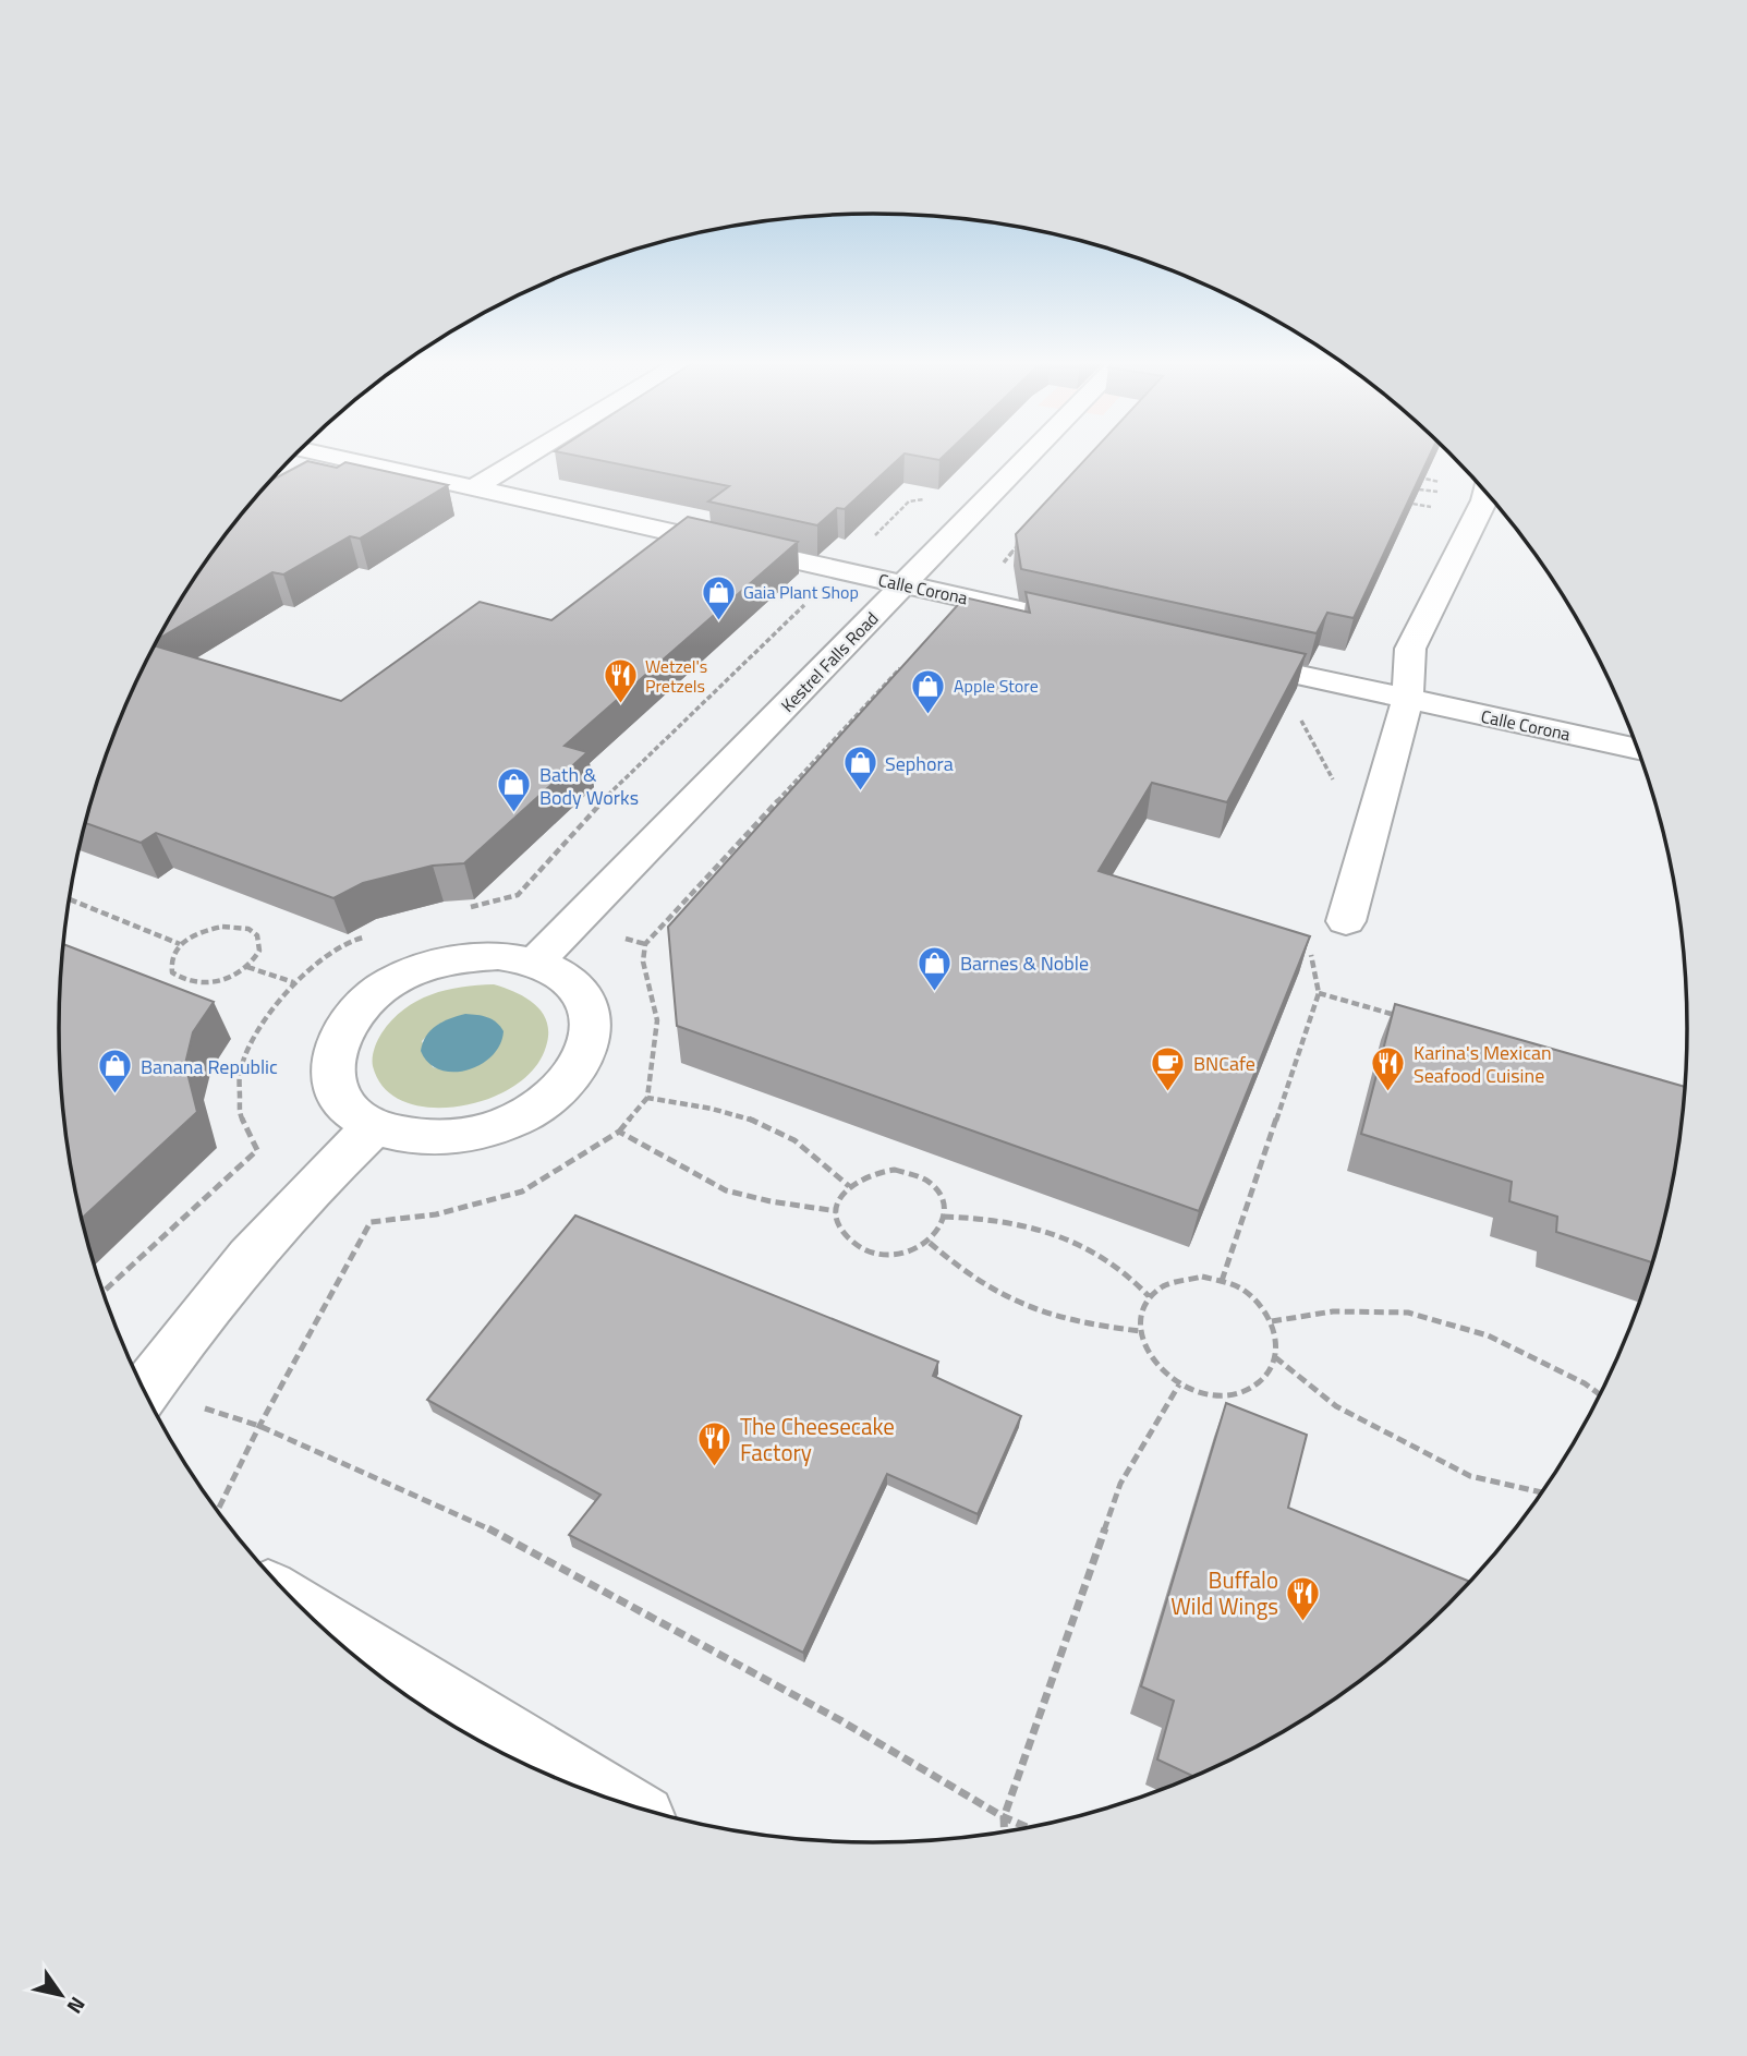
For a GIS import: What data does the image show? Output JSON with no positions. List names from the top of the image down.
{
  "streets": {
    "lane": ["Calle Corona", "Kestrel Falls Road"]
  },
  "crossings": [
    ["Calle Corona", "Kestrel Falls Road"]
  ],
  "places": {
    "shop": [
      "Gaia Plant Shop",
      "Apple Store",
      "Sephora",
      "Bath & Body Works",
      "Barnes & Noble",
      "Banana Republic"
    ],
    "restaurant": [
      "Wetzel's Pretzels",
      "Karina's Mexican Seafood Cuisine",
      "The Cheesecake Factory",
      "Buffalo Wild Wings"
    ],
    "cafe": ["BNCafe"]
  },
  "north": "bottom right"
}
